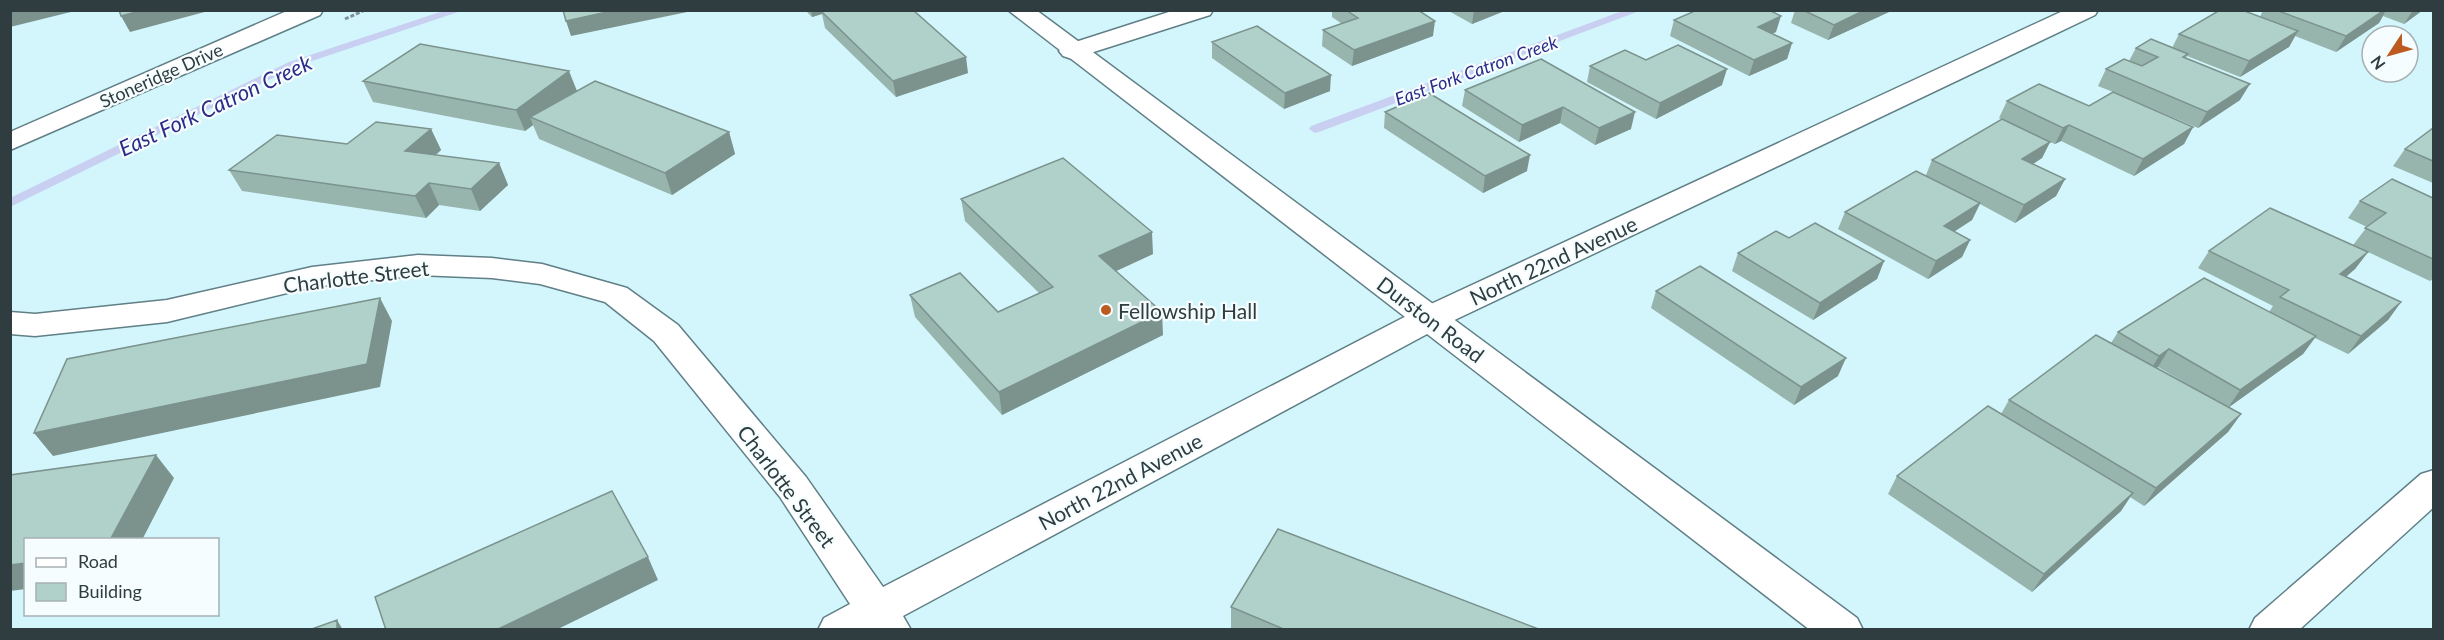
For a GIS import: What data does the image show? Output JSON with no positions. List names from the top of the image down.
{
  "streets": {
    "street": [
      "Stoneridge Drive",
      "North 22nd Avenue",
      "Charlotte Street",
      "Durston Road"
    ]
  },
  "crossings": [
    ["North 22nd Avenue", "Charlotte Street"],
    ["North 22nd Avenue", "Durston Road"]
  ],
  "water": ["East Fork Catron Creek"],
  "places": ["Fellowship Hall"],
  "legend": ["Road", "Building"],
  "north": "bottom left"
}
